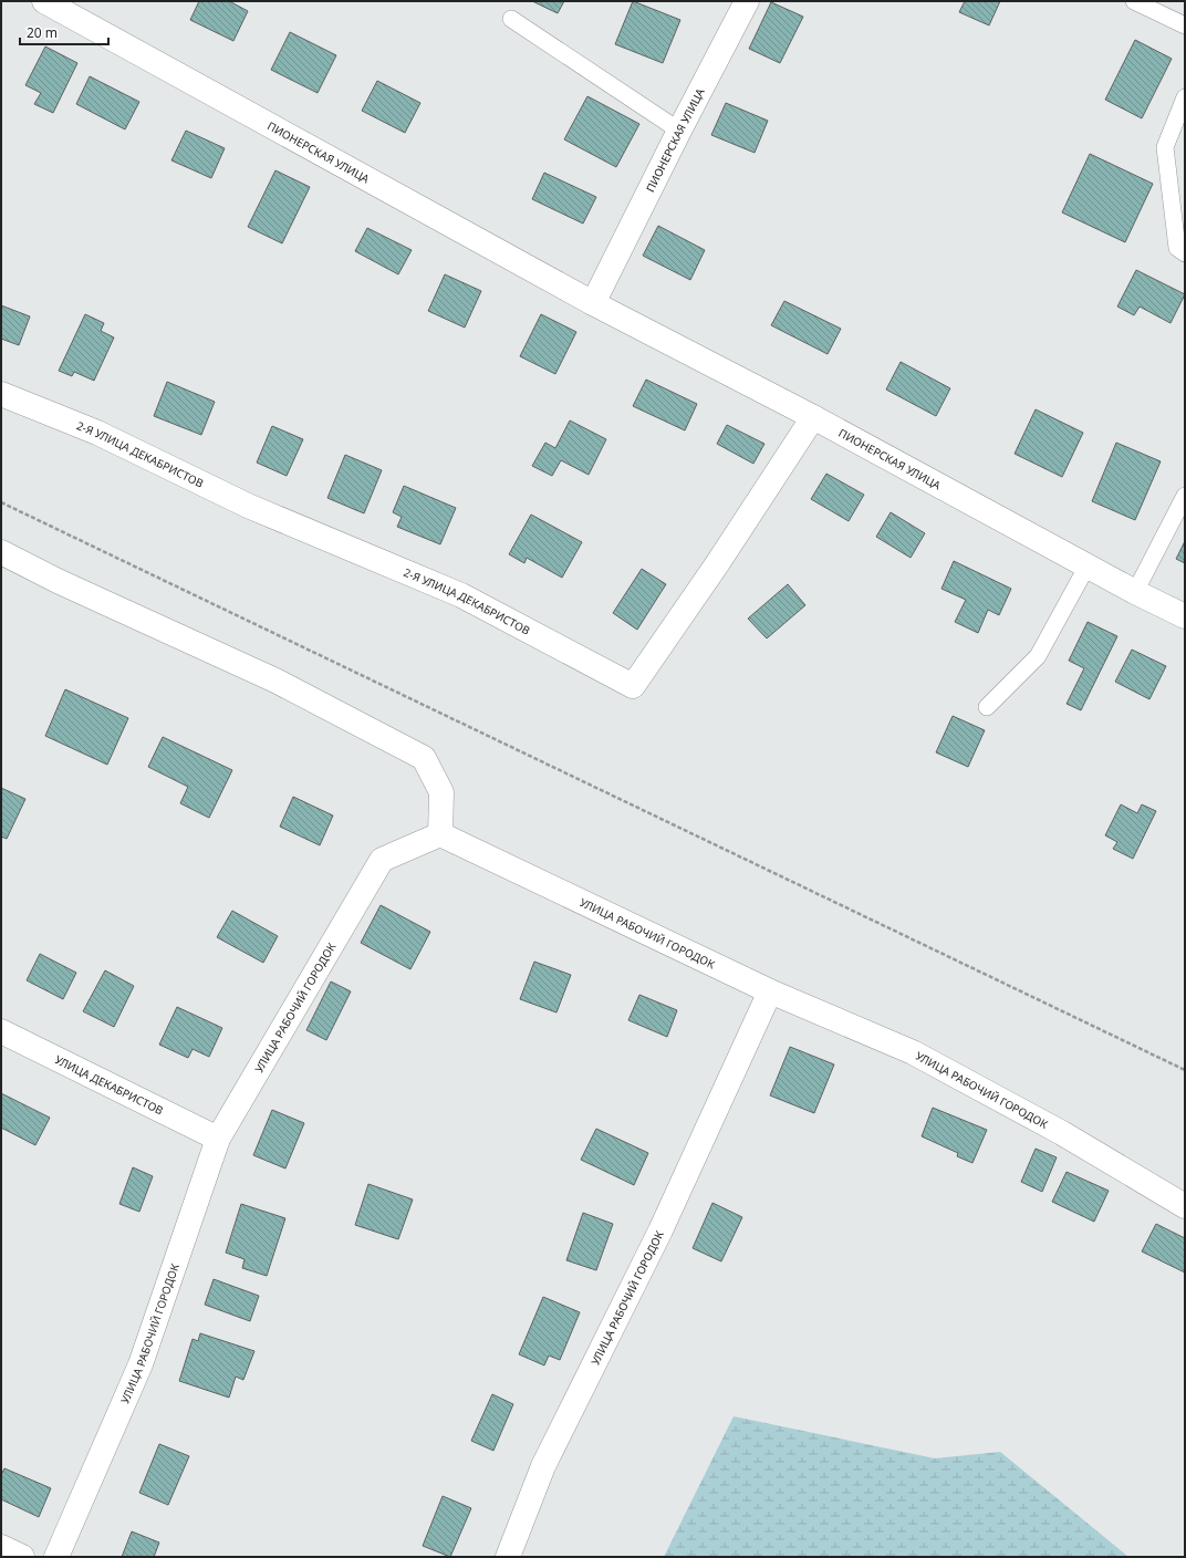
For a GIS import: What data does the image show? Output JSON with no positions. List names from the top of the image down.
{
  "streets": {
    "street": [
      "ПИОНЕРСКАЯ УЛИЦА",
      "2-Я УЛИЦА ДЕКАБРИСТОВ",
      "УЛИЦА РАБОЧИЙ ГОРОДОК",
      "УЛИЦА ДЕКАБРИСТОВ"
    ]
  },
  "crossings": [
    ["ПИОНЕРСКАЯ УЛИЦА", "2-Я УЛИЦА ДЕКАБРИСТОВ"],
    ["УЛИЦА РАБОЧИЙ ГОРОДОК", "УЛИЦА ДЕКАБРИСТОВ"]
  ],
  "scale_bar": "20 m"
}
